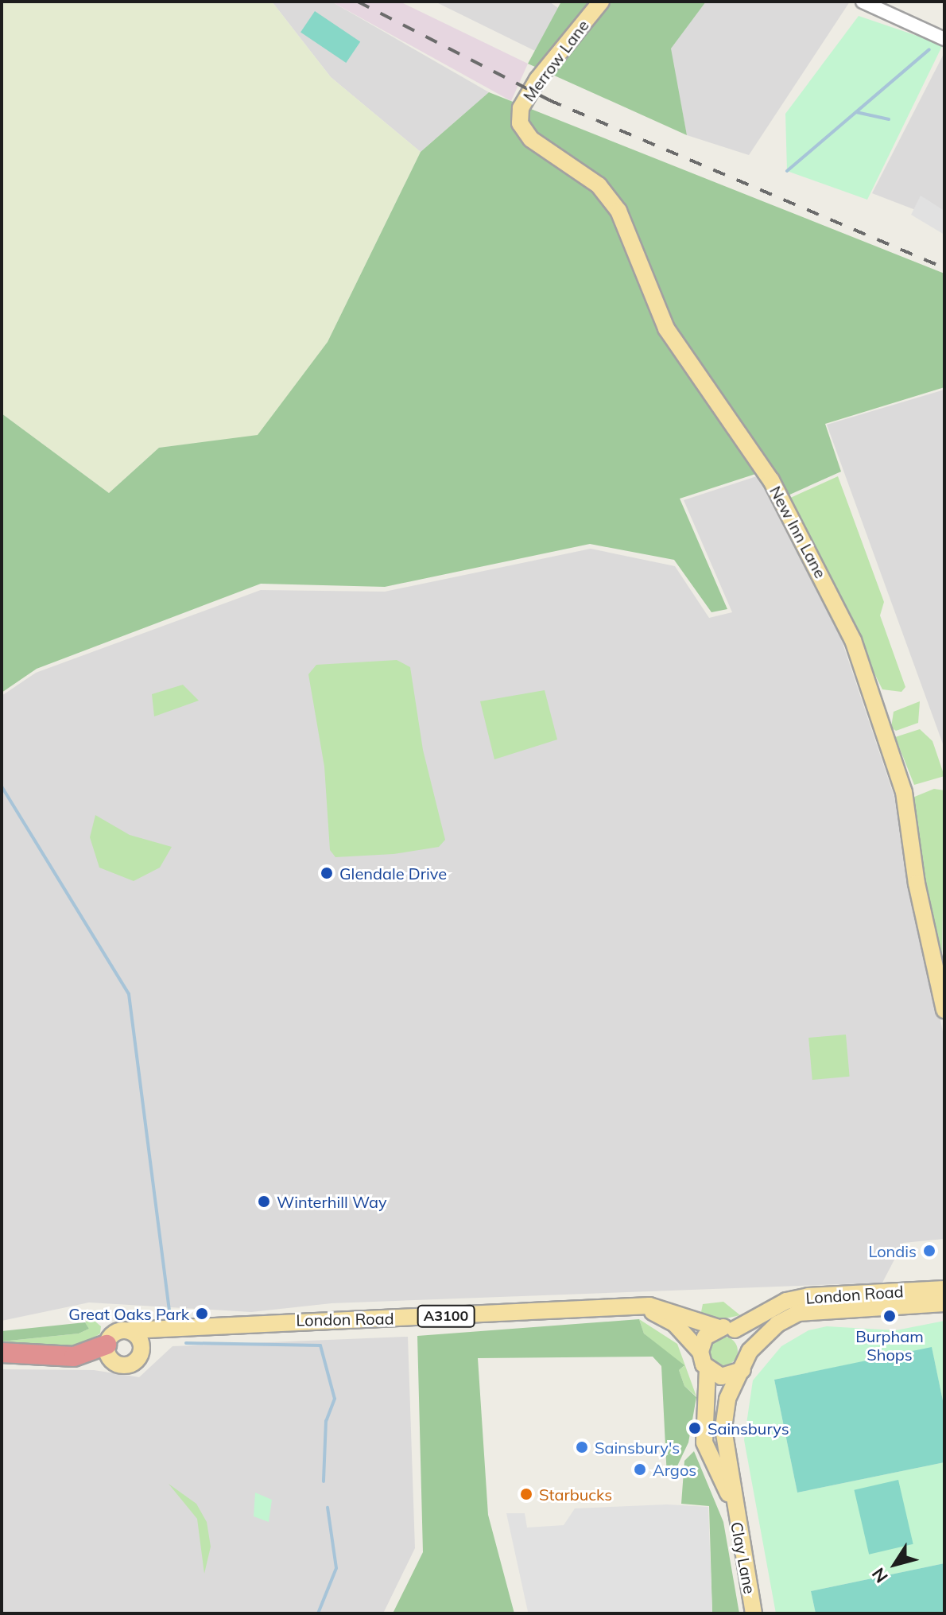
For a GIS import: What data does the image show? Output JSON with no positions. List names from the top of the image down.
{
  "streets": {
    "main road": [
      "Merrow Lane",
      "New Inn Lane",
      "London Road",
      "A3100",
      "Clay Lane"
    ]
  },
  "crossings": [
    ["Merrow Lane", "New Inn Lane"],
    ["London Road", "Clay Lane"]
  ],
  "places": [
    "Glendale Drive",
    "Winterhill Way",
    "Londis",
    "Great Oaks Park",
    "Burpham Shops",
    "Sainsburys",
    "Sainsbury's",
    "Argos",
    "Starbucks"
  ],
  "north": "bottom left"
}
